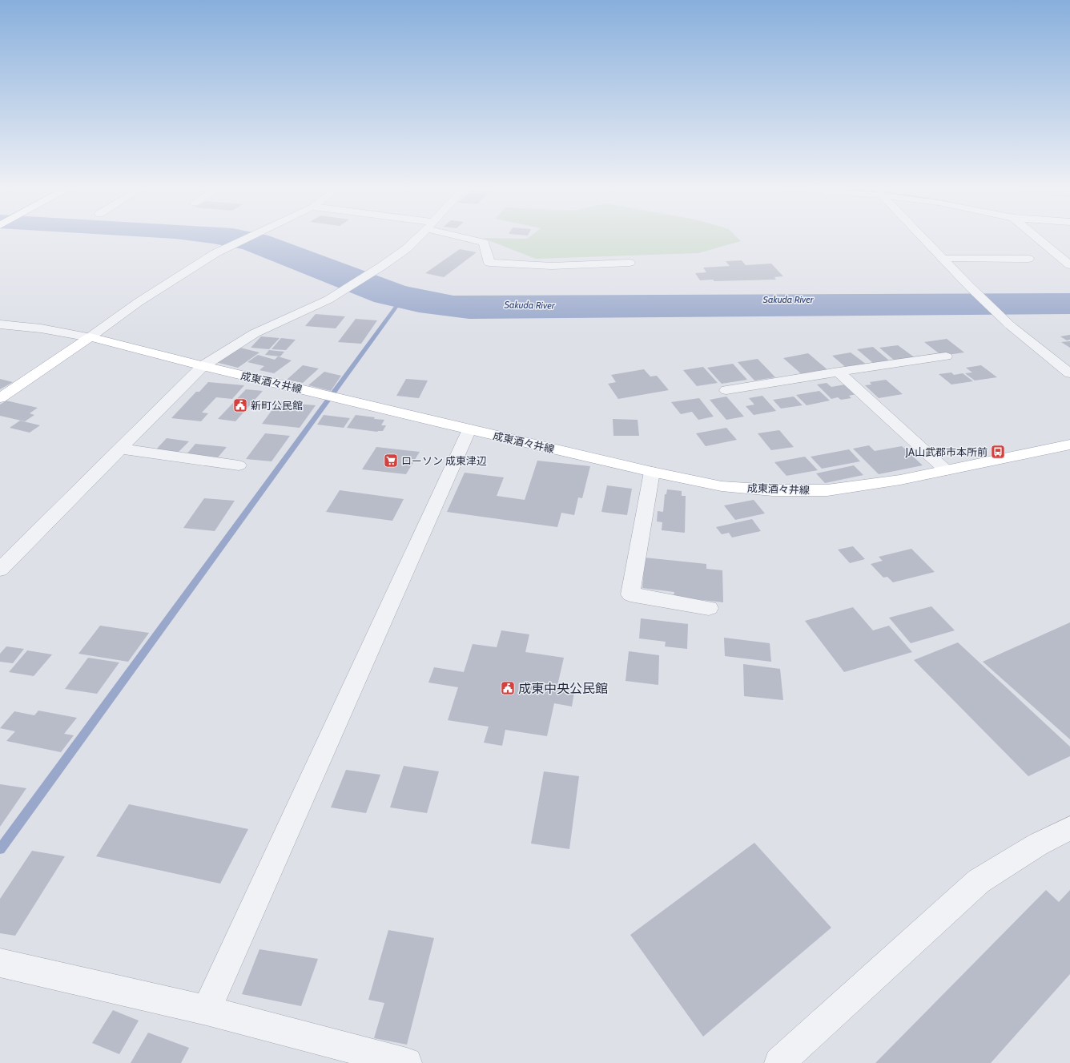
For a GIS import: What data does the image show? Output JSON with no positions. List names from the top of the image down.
{
  "streets": {
    "main road": ["成東酒々井線"]
  },
  "water": ["Sakuda River"],
  "places": {
    "public building": ["新町公民館", "成東中央公民館"],
    "bus stop": ["JA山武郡市本所前"],
    "supermarket": ["ローソン 成東津辺"]
  }
}
